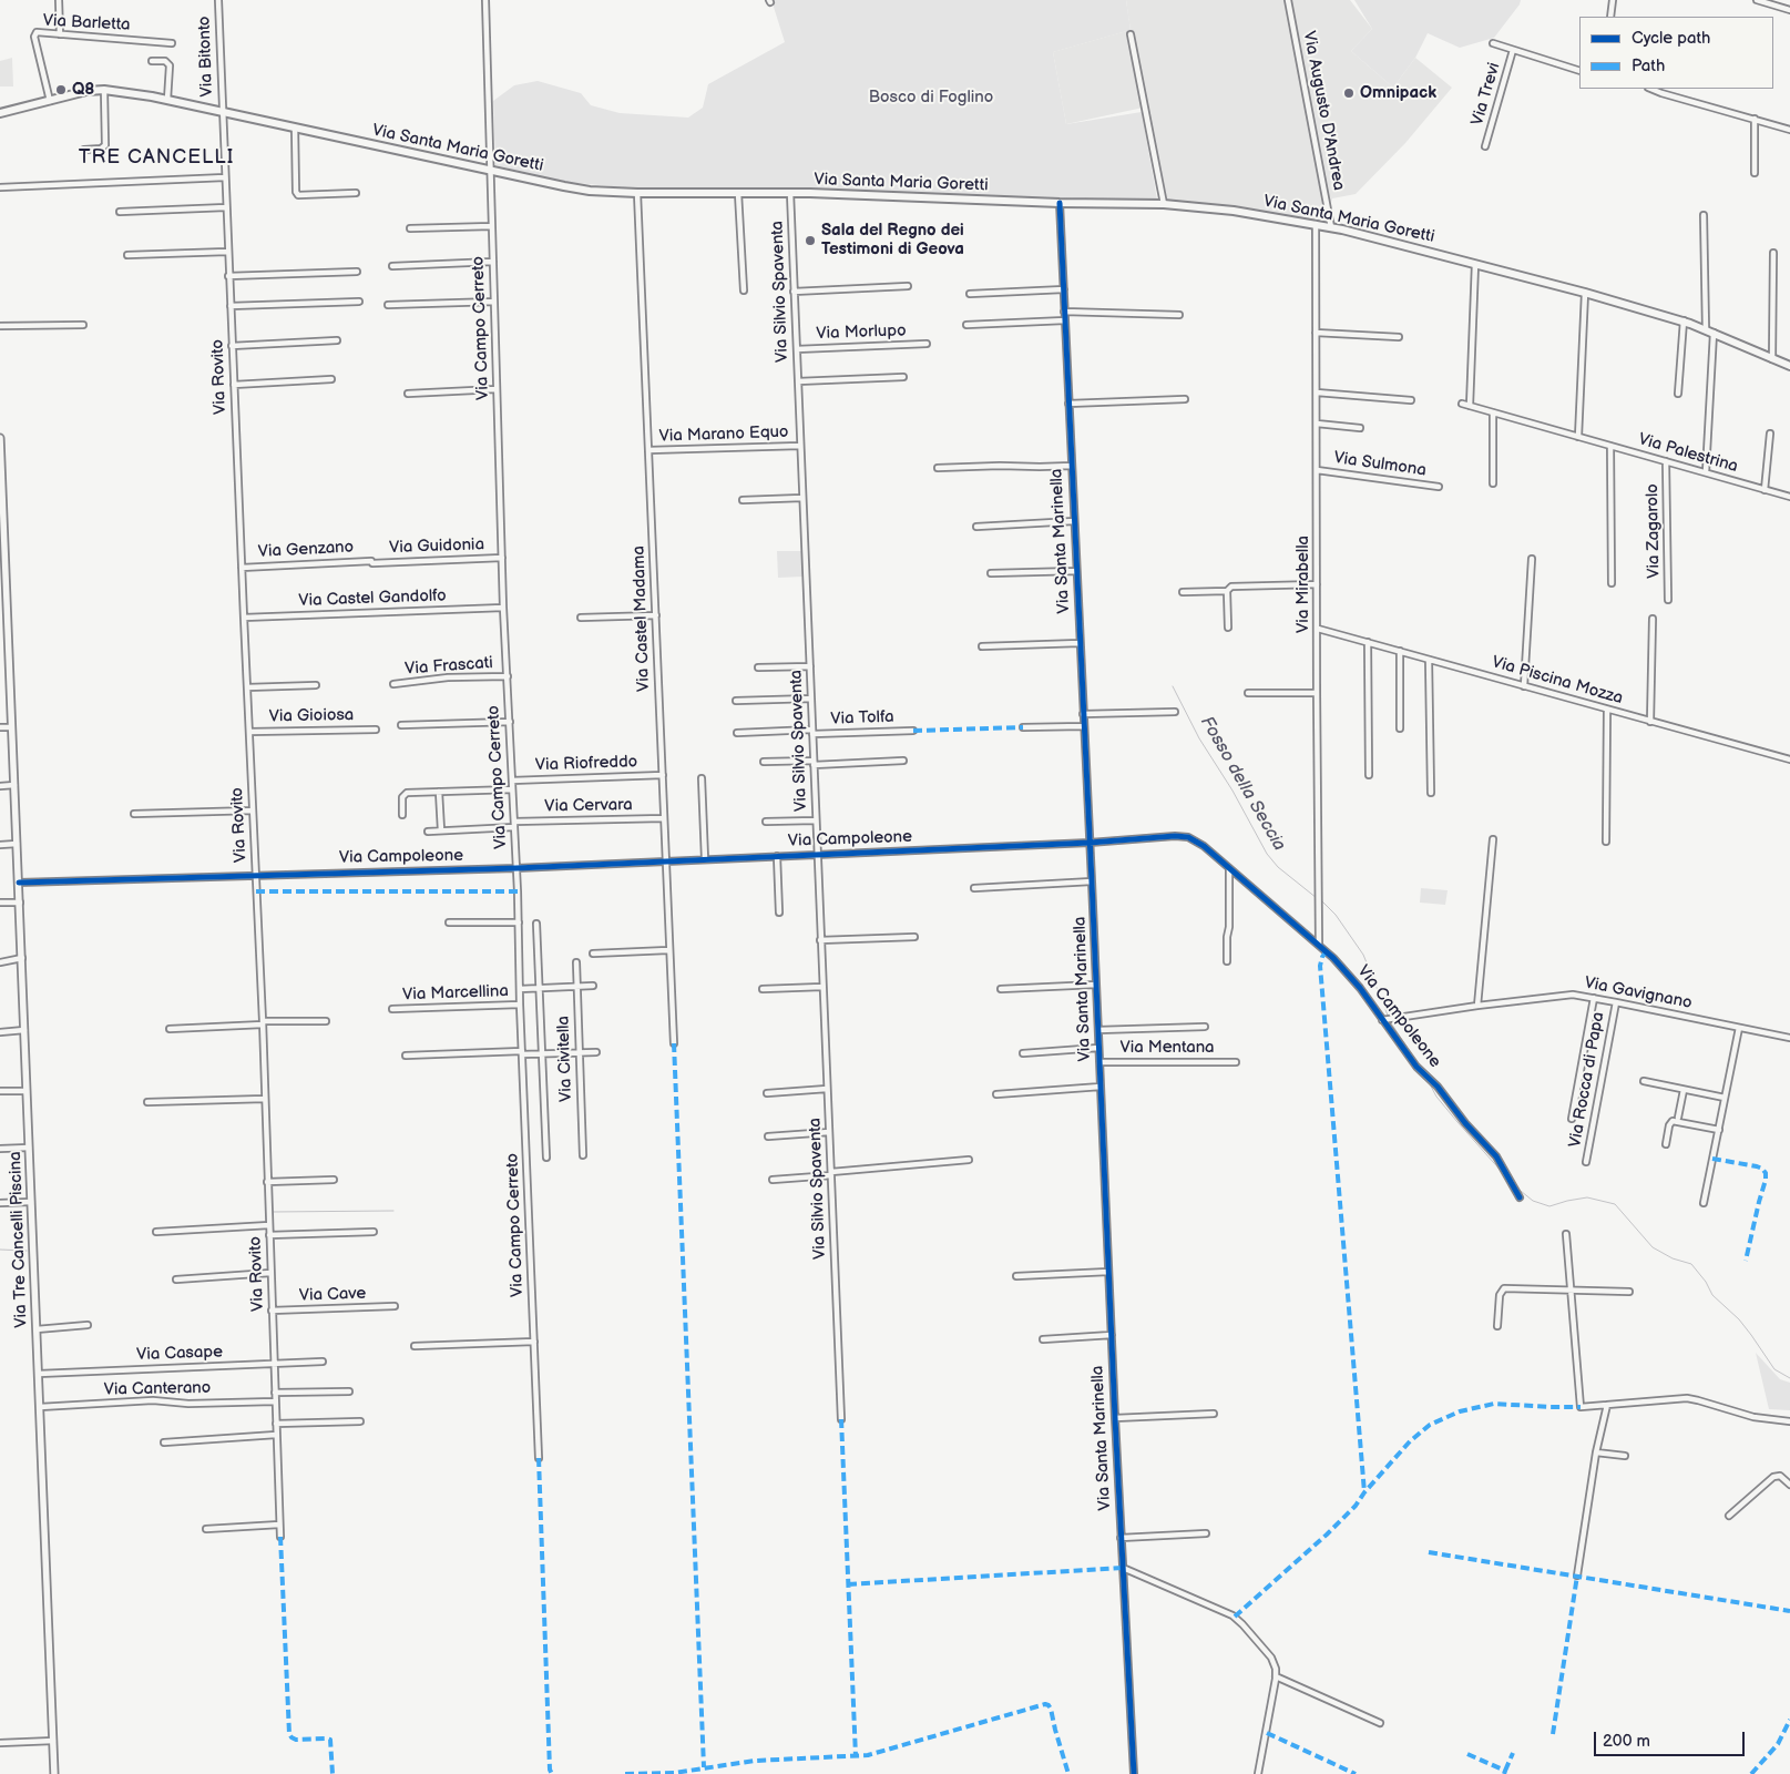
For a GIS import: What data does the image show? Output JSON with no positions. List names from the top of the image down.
{
  "streets": {
    "main road": ["Via Santa Maria Goretti"],
    "street": [
      "Via Barletta",
      "Via Bitonto",
      "Via Trevi",
      "Via Augusto D'Andrea",
      "Via Silvio Spaventa",
      "Via Campo Cerreto",
      "Via Morlupo",
      "Via Rovito",
      "Via Marano Equo",
      "Via Palestrina",
      "Via Sulmona",
      "Via Zagarolo",
      "Via Santa Marinella",
      "Via Guidonia",
      "Via Genzano",
      "Via Mirabella",
      "Via Castel Gandolfo",
      "Via Castel Madama",
      "Via Frascati",
      "Via Piscina Mozza",
      "Via Gioiosa",
      "Via Tolfa",
      "Via Riofreddo",
      "Via Cervara",
      "Via Campoleone",
      "Via Marcellina",
      "Via Gavignano",
      "Via Mentana",
      "Via Civitella",
      "Via Rocca di Papa",
      "Via Tre Cancelli Piscina",
      "Via Cave",
      "Via Casape",
      "Via Canterano"
    ]
  },
  "crossings": [
    ["Via Barletta", "Via Santa Maria Goretti"],
    ["Via Bitonto", "Via Santa Maria Goretti"],
    ["Via Bitonto", "Via Rovito"],
    ["Via Augusto D'Andrea", "Via Santa Maria Goretti"],
    ["Via Santa Maria Goretti", "Via Silvio Spaventa"],
    ["Via Santa Maria Goretti", "Via Campo Cerreto"],
    ["Via Santa Maria Goretti", "Via Rovito"],
    ["Via Santa Maria Goretti", "Via Santa Marinella"],
    ["Via Santa Maria Goretti", "Via Mirabella"],
    ["Via Santa Maria Goretti", "Via Castel Madama"],
    ["Via Silvio Spaventa", "Via Morlupo"],
    ["Via Silvio Spaventa", "Via Marano Equo"],
    ["Via Silvio Spaventa", "Via Tolfa"],
    ["Via Silvio Spaventa", "Via Campoleone"],
    ["Via Campo Cerreto", "Via Guidonia"],
    ["Via Campo Cerreto", "Via Castel Gandolfo"],
    ["Via Campo Cerreto", "Via Frascati"],
    ["Via Campo Cerreto", "Via Riofreddo"],
    ["Via Campo Cerreto", "Via Cervara"],
    ["Via Campo Cerreto", "Via Campoleone"],
    ["Via Campo Cerreto", "Via Marcellina"],
    ["Via Rovito", "Via Genzano"],
    ["Via Rovito", "Via Castel Gandolfo"],
    ["Via Rovito", "Via Gioiosa"],
    ["Via Rovito", "Via Campoleone"],
    ["Via Rovito", "Via Cave"],
    ["Via Rovito", "Via Casape"],
    ["Via Rovito", "Via Canterano"],
    ["Via Marano Equo", "Via Castel Madama"],
    ["Via Palestrina", "Via Zagarolo"],
    ["Via Sulmona", "Via Mirabella"],
    ["Via Santa Marinella", "Via Campoleone"],
    ["Via Santa Marinella", "Via Mentana"],
    ["Via Guidonia", "Via Genzano"],
    ["Via Mirabella", "Via Piscina Mozza"],
    ["Via Mirabella", "Via Campoleone"],
    ["Via Castel Madama", "Via Riofreddo"],
    ["Via Castel Madama", "Via Cervara"],
    ["Via Castel Madama", "Via Campoleone"],
    ["Via Campoleone", "Via Gavignano"],
    ["Via Campoleone", "Via Tre Cancelli Piscina"],
    ["Via Gavignano", "Via Rocca di Papa"],
    ["Via Tre Cancelli Piscina", "Via Casape"],
    ["Via Tre Cancelli Piscina", "Via Canterano"]
  ],
  "districts": ["TRE CANCELLI"],
  "water": ["Fosso della Seccia"],
  "parks": ["Bosco di Foglino"],
  "places": ["Q8", "Omnipack", "Sala del Regno dei Testimoni di Geova"],
  "legend": ["Cycle path", "Path"],
  "scale_bar": "200 m"
}
